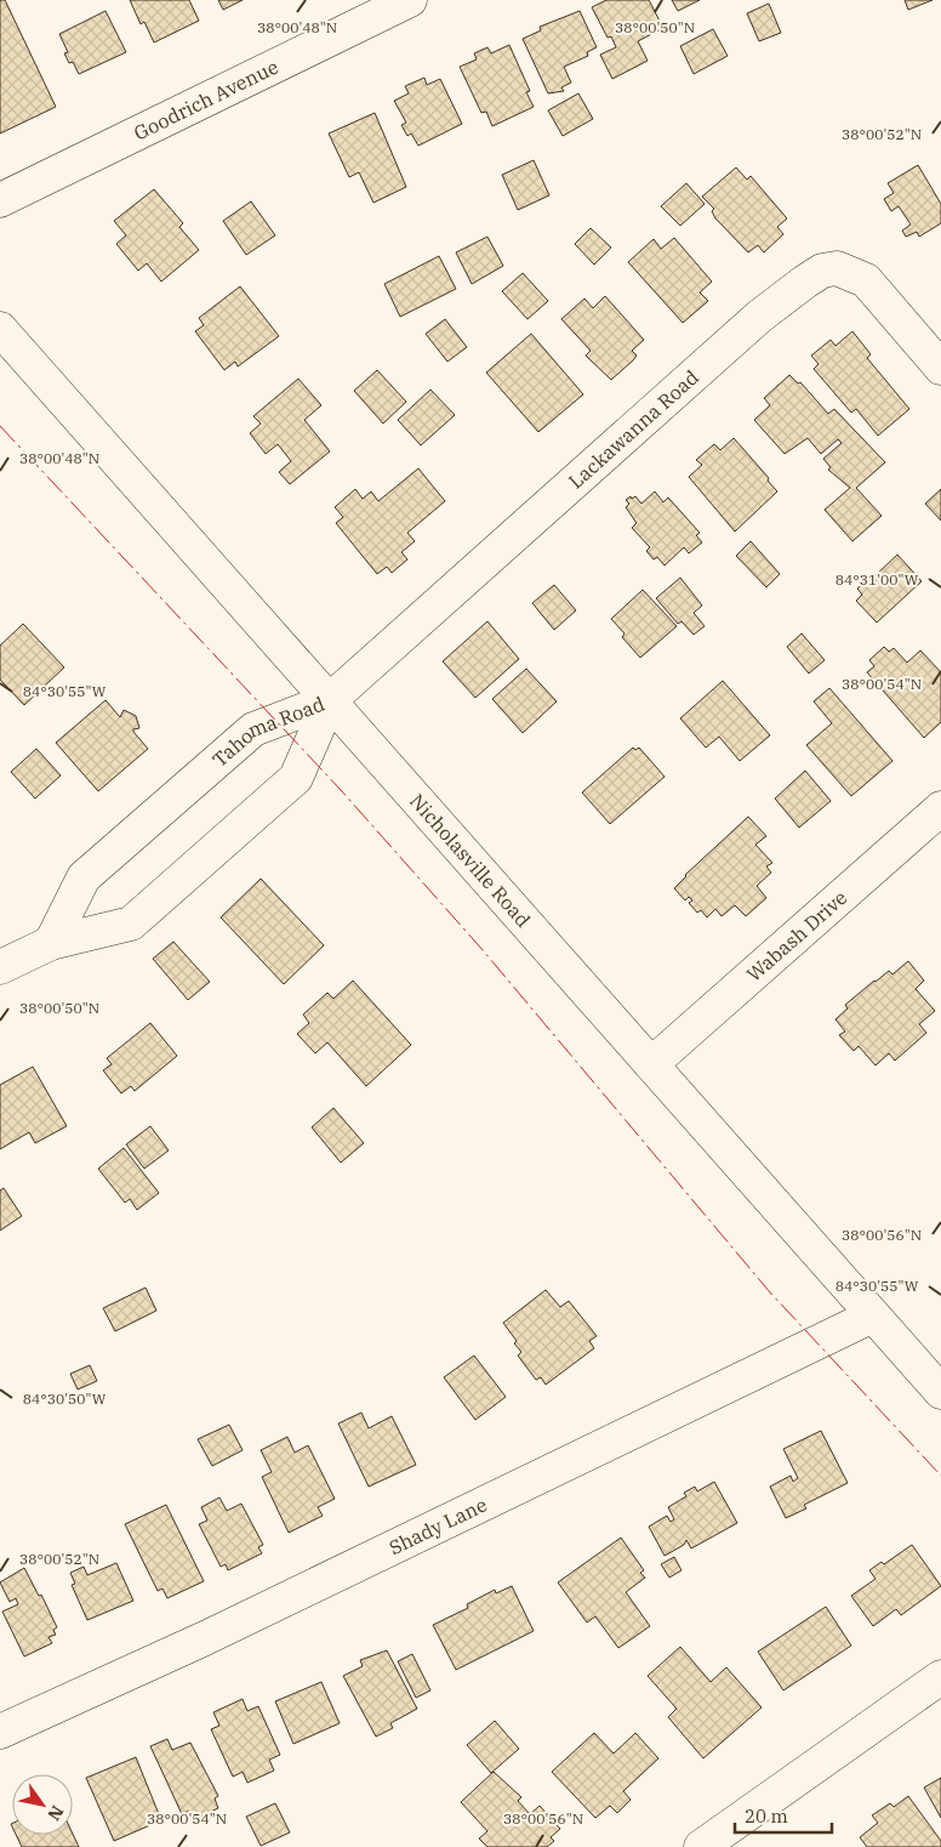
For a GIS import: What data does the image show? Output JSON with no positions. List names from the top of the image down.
{
  "streets": {
    "street": [
      "Goodrich Avenue",
      "Lackawanna Road",
      "Tahoma Road",
      "Nicholasville Road",
      "Wabash Drive",
      "Shady Lane"
    ]
  },
  "crossings": [
    ["Lackawanna Road", "Tahoma Road"],
    ["Lackawanna Road", "Nicholasville Road"],
    ["Tahoma Road", "Nicholasville Road"],
    ["Nicholasville Road", "Wabash Drive"],
    ["Nicholasville Road", "Shady Lane"]
  ],
  "scale_bar": "20 m",
  "north": "bottom right",
  "coordinates": [
    "38°00'48\"N",
    "38°00'50\"N",
    "38°00'52\"N",
    "84°31'00\"W",
    "38°00'54\"N",
    "84°30'55\"W",
    "38°00'56\"N",
    "84°30'50\"W"
  ]
}
